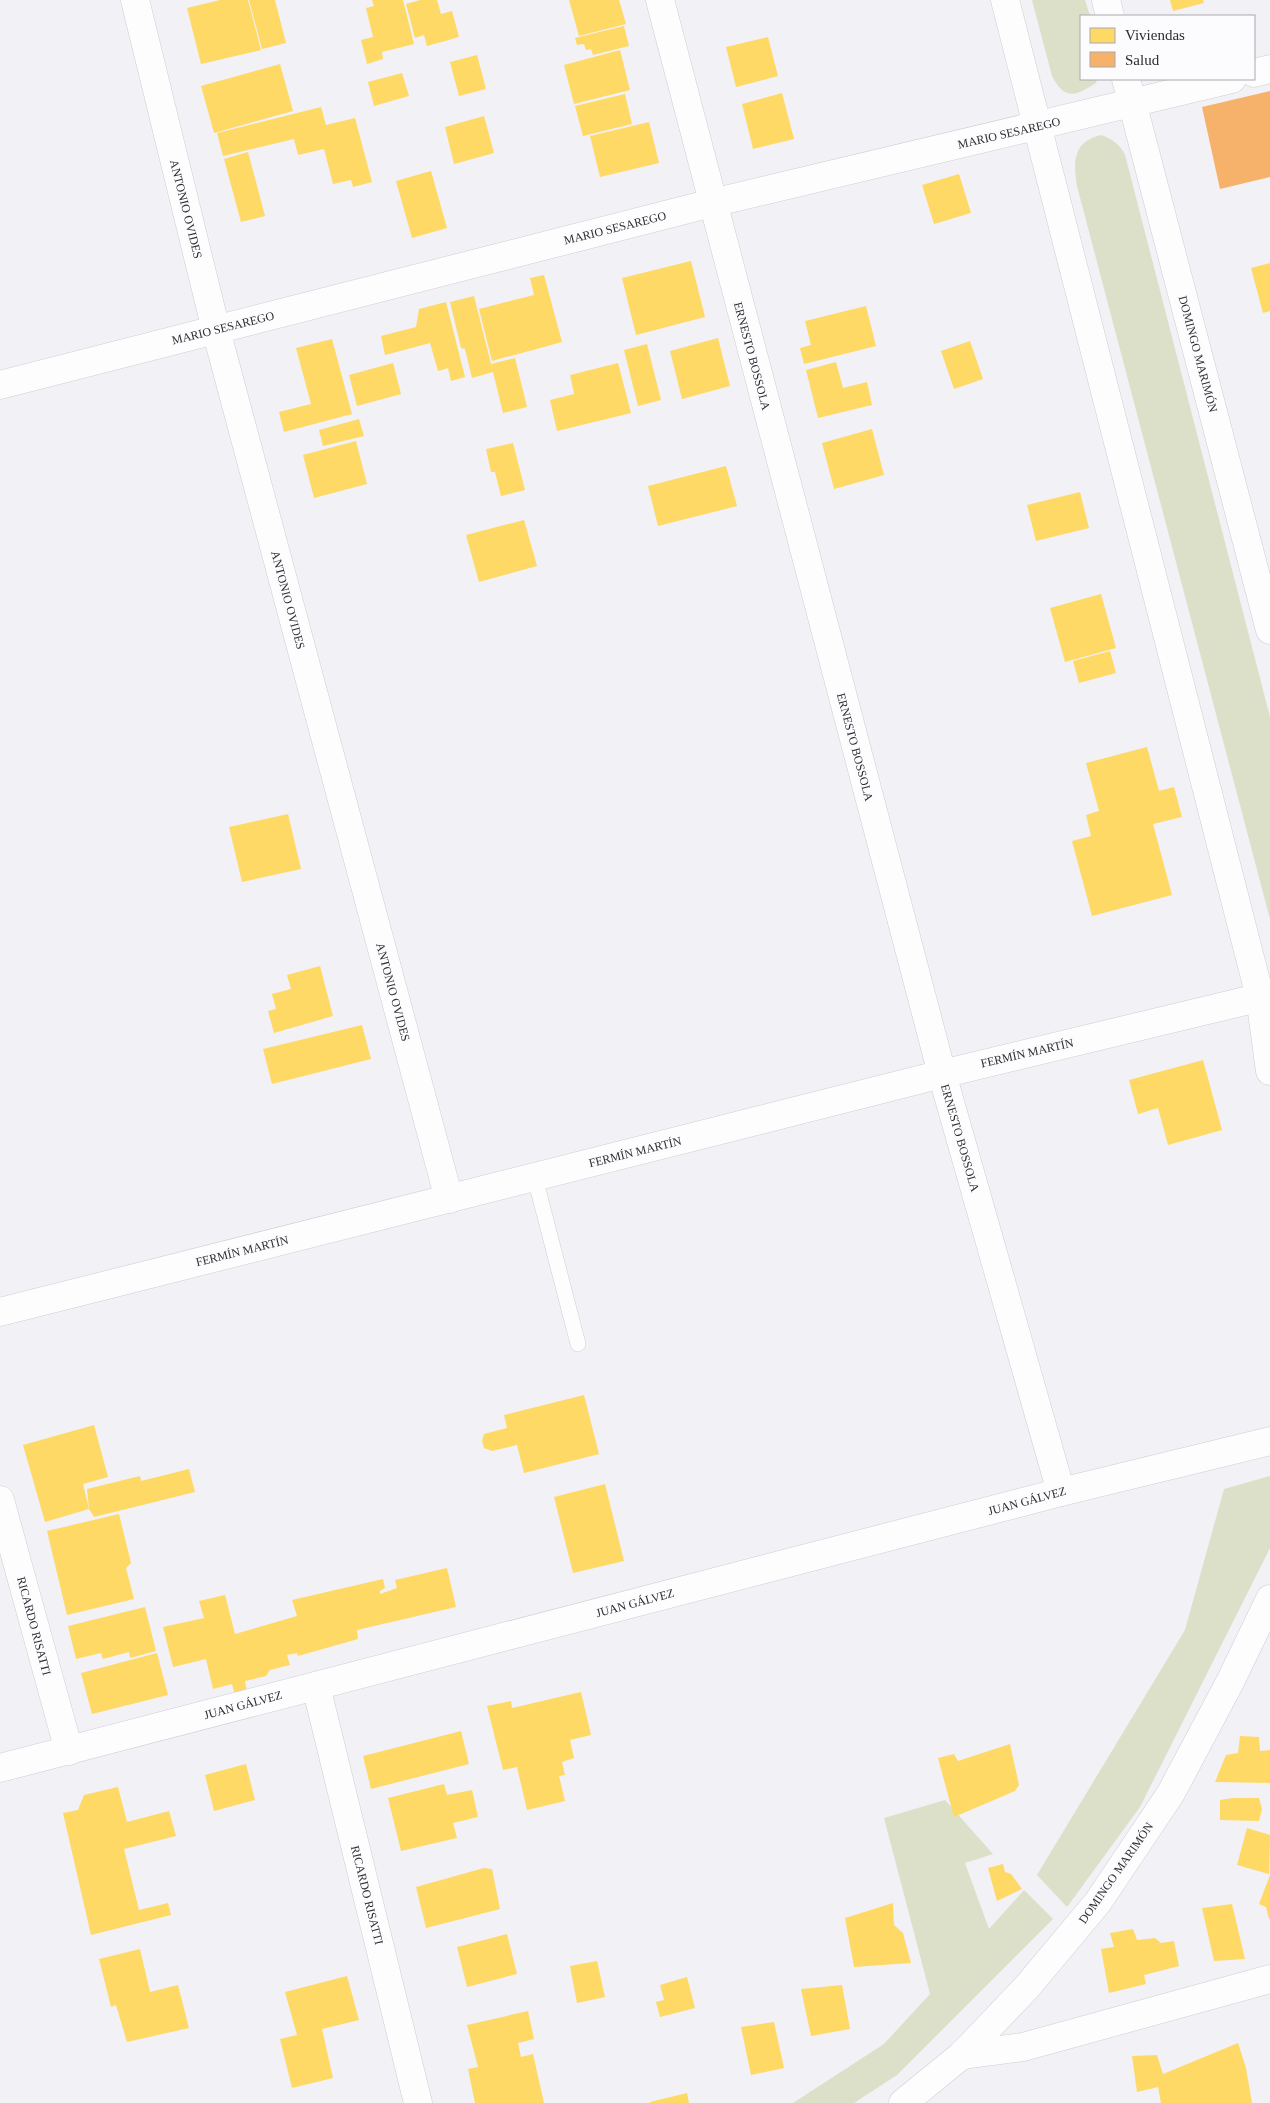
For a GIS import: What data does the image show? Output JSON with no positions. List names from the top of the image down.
{
  "streets": {
    "street": [
      "MARIO SESAREGO",
      "ANTONIO OVIDES",
      "DOMINGO MARIMÓN",
      "ERNESTO BOSSOLA",
      "FERMÍN MARTÍN",
      "JUAN GÁLVEZ",
      "RICARDO RISATTI"
    ]
  },
  "crossings": [
    ["MARIO SESAREGO", "ANTONIO OVIDES"],
    ["MARIO SESAREGO", "DOMINGO MARIMÓN"],
    ["MARIO SESAREGO", "ERNESTO BOSSOLA"],
    ["ANTONIO OVIDES", "FERMÍN MARTÍN"],
    ["ERNESTO BOSSOLA", "FERMÍN MARTÍN"],
    ["ERNESTO BOSSOLA", "JUAN GÁLVEZ"],
    ["JUAN GÁLVEZ", "RICARDO RISATTI"]
  ],
  "legend": ["Viviendas", "Salud"]
}
